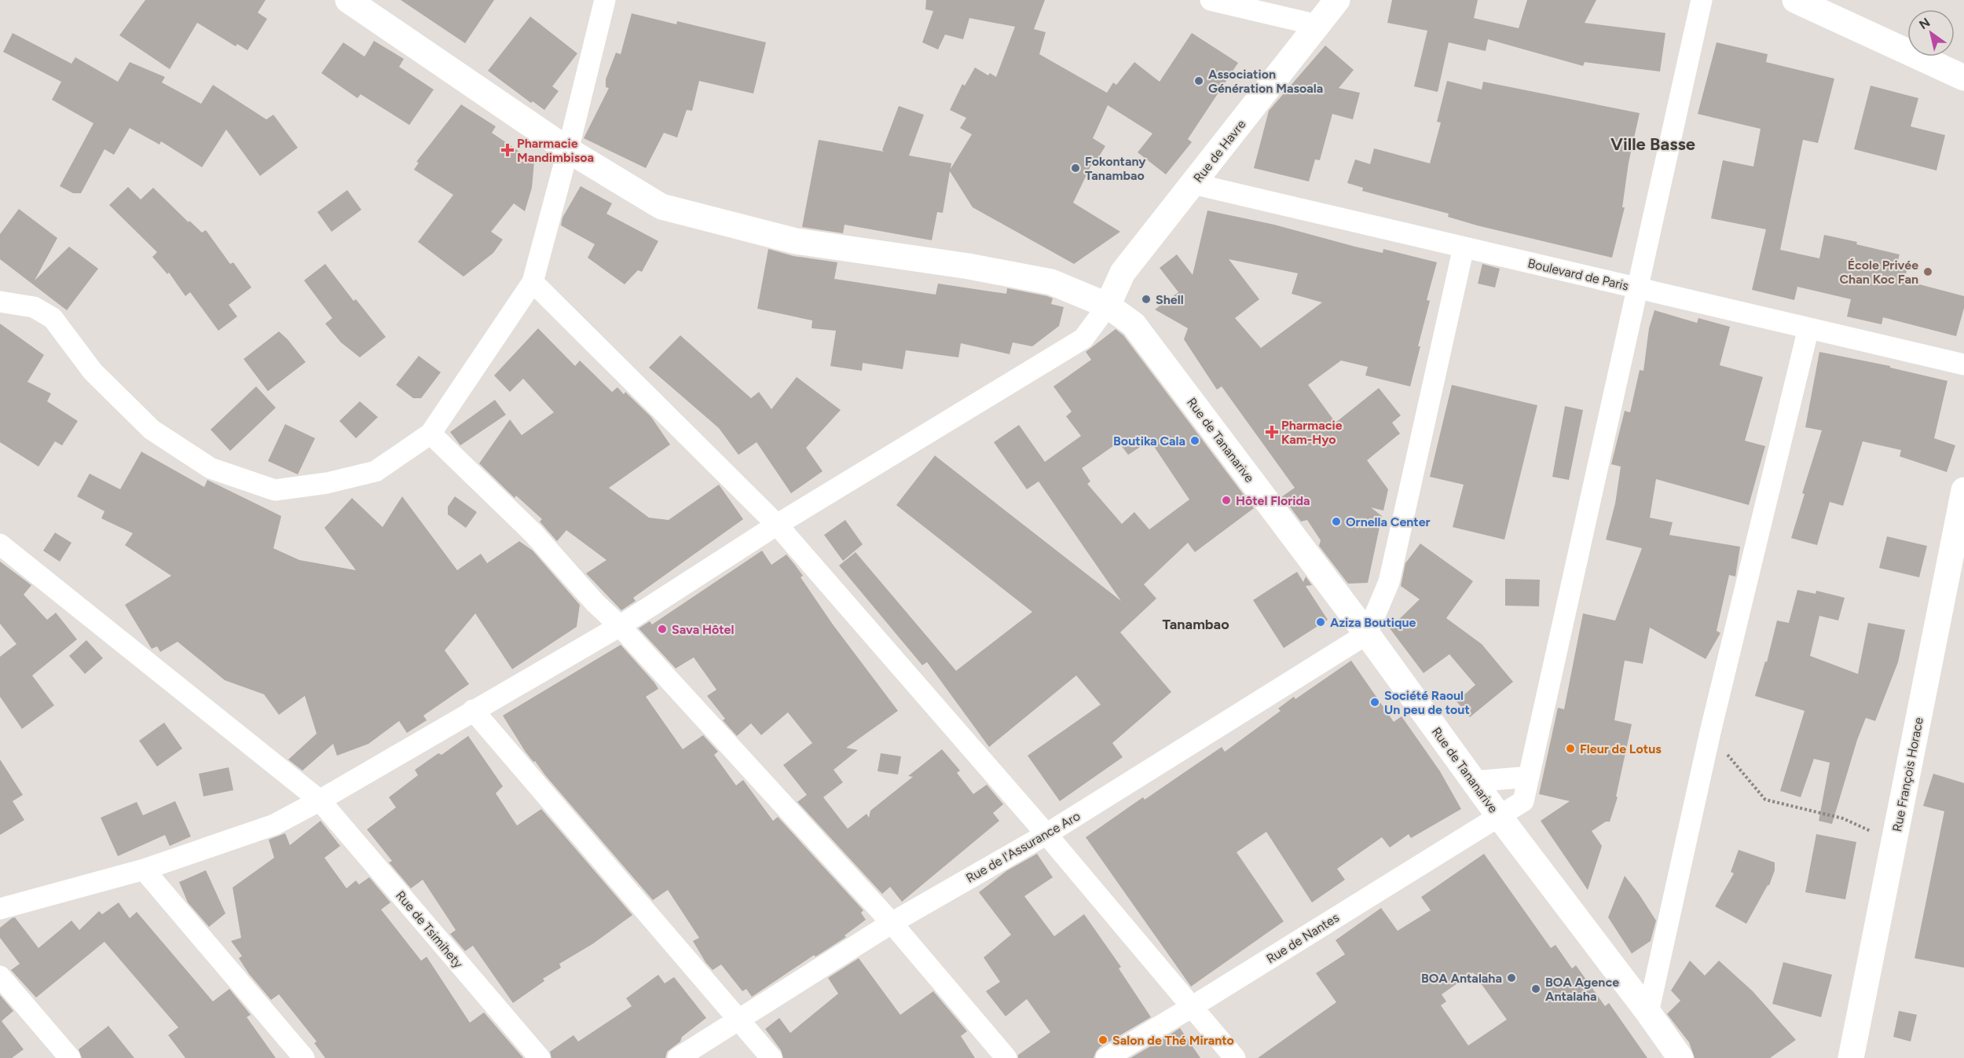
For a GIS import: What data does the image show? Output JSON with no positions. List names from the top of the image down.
{
  "streets": {
    "street": [
      "Rue de Havre",
      "Boulevard de Paris",
      "Rue de Tananarive",
      "Rue François Horace",
      "Rue de l'Assurance Aro",
      "Rue de Tsimihety",
      "Rue de Nantes"
    ]
  },
  "crossings": [
    ["Rue de Havre", "Boulevard de Paris"],
    ["Rue de Havre", "Rue de Tananarive"],
    ["Boulevard de Paris", "Rue de Nantes"],
    ["Rue de Tananarive", "Rue de l'Assurance Aro"],
    ["Rue de Tananarive", "Rue de Nantes"]
  ],
  "districts": ["Ville Basse", "Tanambao"],
  "places": {
    "other": [
      "Association Génération Masoala",
      "Fokontany Tanambao",
      "École Privée Chan Koc Fan",
      "Shell",
      "Boutika Cala",
      "Hôtel Florida",
      "Ornella Center",
      "Aziza Boutique",
      "Sava Hôtel",
      "Société Raoul Un peu de tout",
      "Fleur de Lotus",
      "BOA Antalaha",
      "BOA Agence Antalaha",
      "Salon de Thé Miranto"
    ],
    "health": ["Pharmacie Mandimbisoa", "Pharmacie Kam-Hyo"]
  },
  "north": "top left"
}
